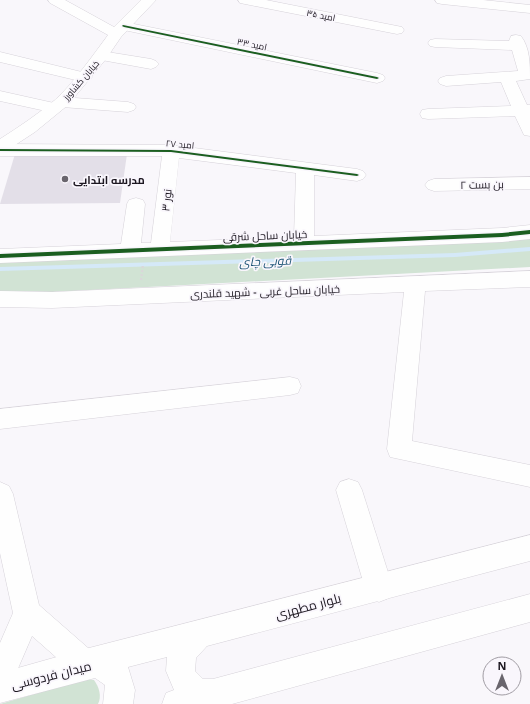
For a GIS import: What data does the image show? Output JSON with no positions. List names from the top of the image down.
{
  "streets": {
    "street": [
      "امید ۳۵",
      "امید ۳۳",
      "خیابان کشاورز",
      "امید ۲۷",
      "بن بست ۲",
      "نور ۳",
      "خیابان ساحل شرقی",
      "خیابان ساحل غربی - شهید قلندری",
      "بلوار مطهری",
      "میدان فردوسی"
    ]
  },
  "crossings": [
    ["امید ۳۳", "خیابان کشاورز"],
    ["امید ۲۷", "نور ۳"],
    ["نور ۳", "خیابان ساحل شرقی"],
    ["بلوار مطهری", "میدان فردوسی"]
  ],
  "water": ["قوبی چای"],
  "places": ["مدرسه ابتدایی"],
  "north": "top"
}
